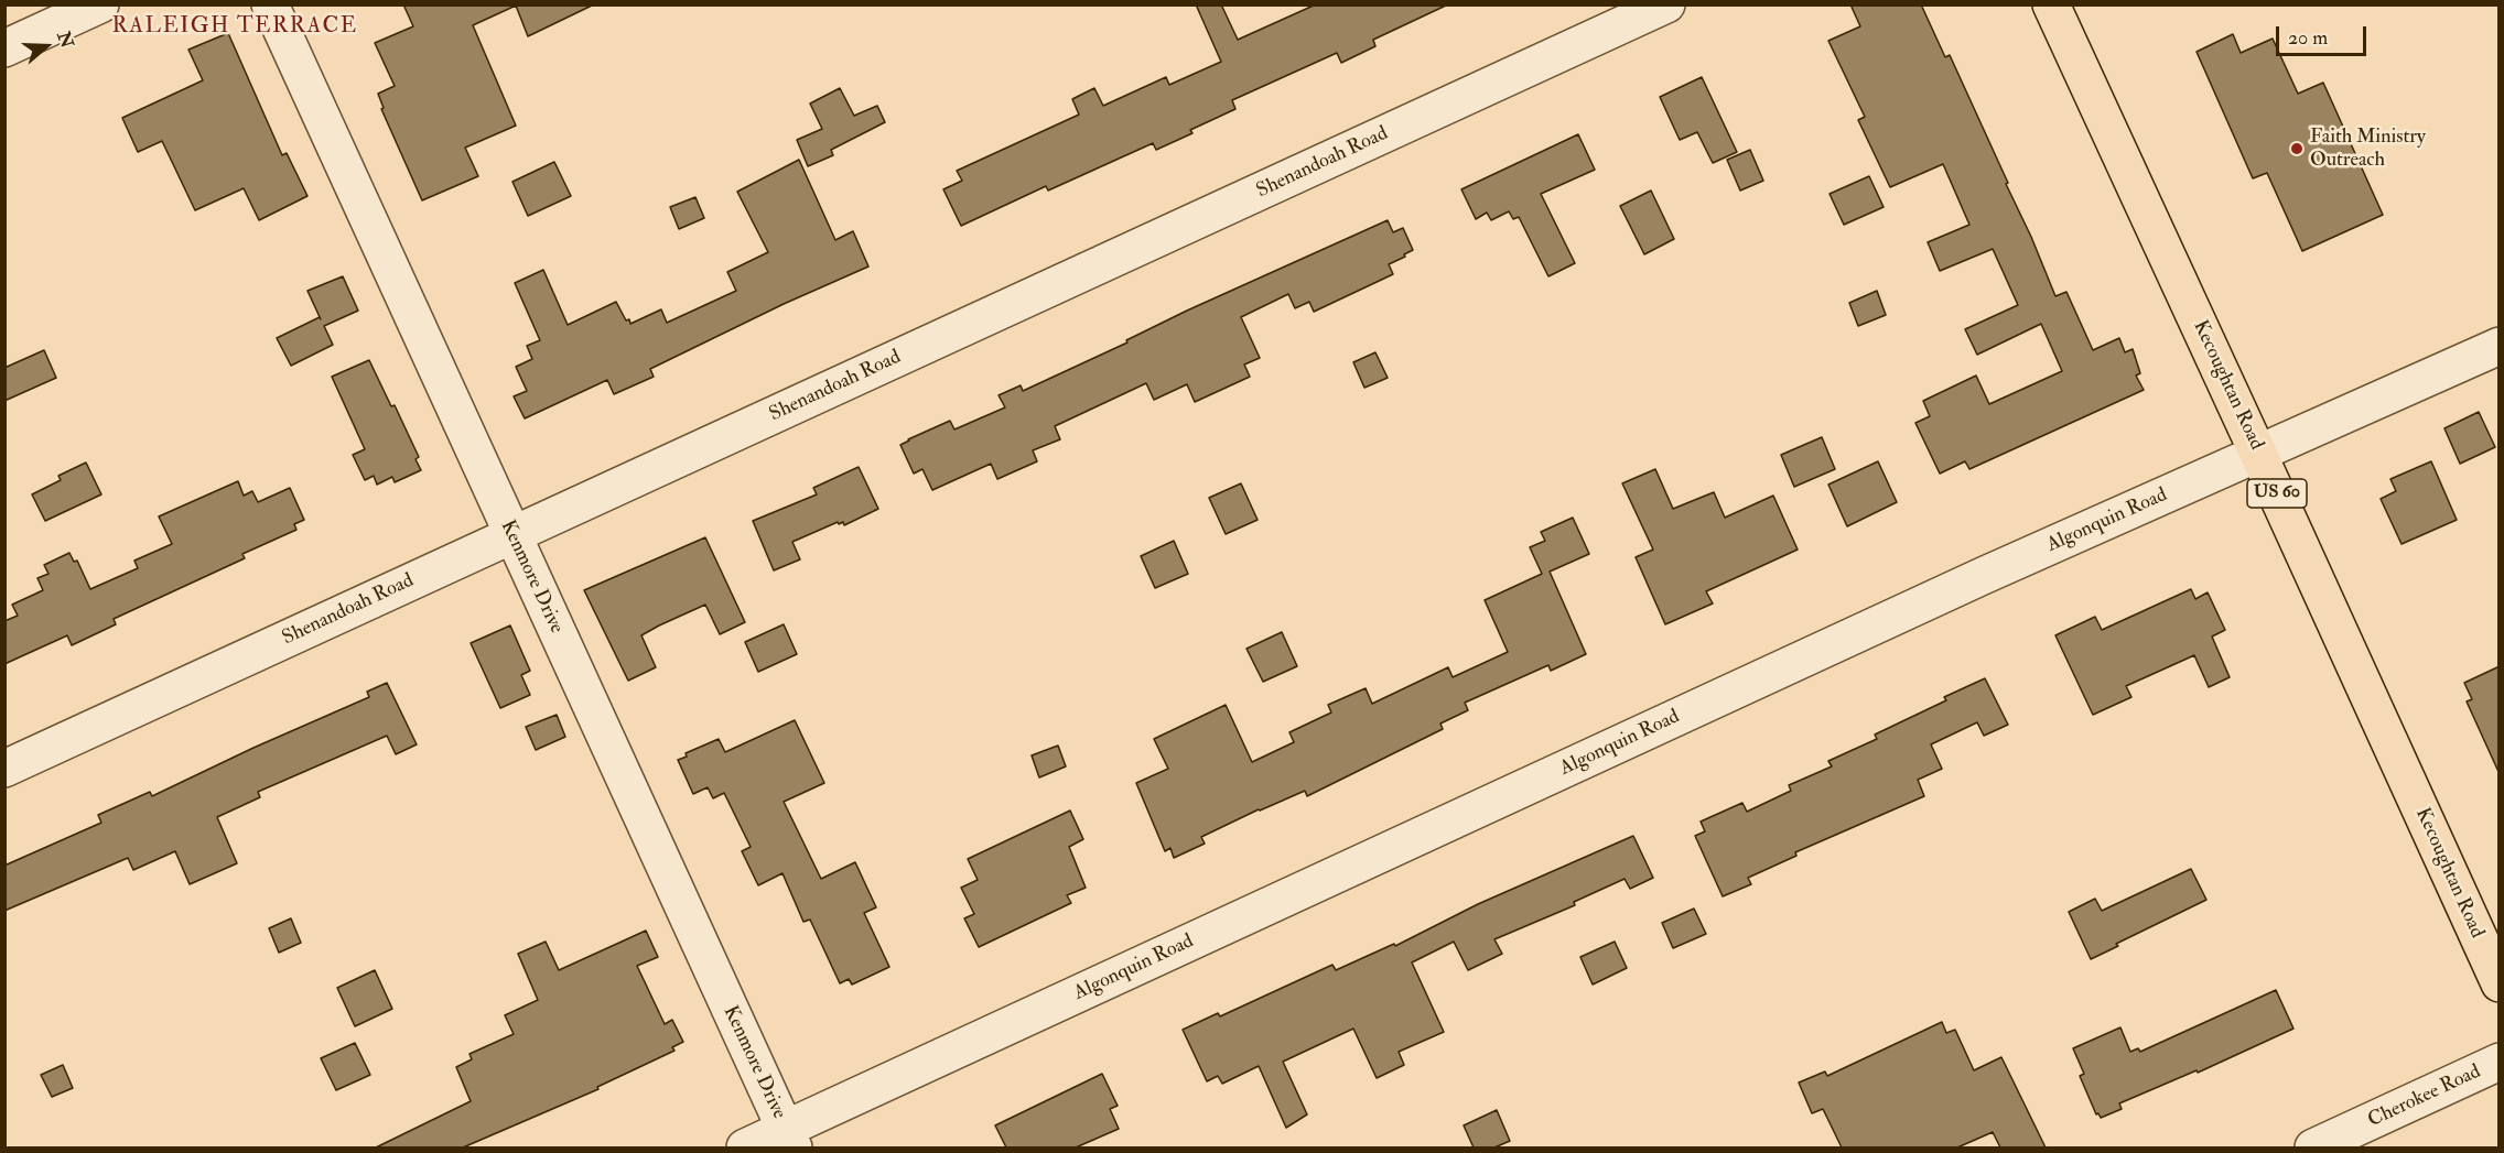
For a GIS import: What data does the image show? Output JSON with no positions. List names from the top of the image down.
{
  "streets": {
    "main road": ["Kecoughtan Road", "US 60"],
    "street": [
      "Shenandoah Road",
      "Algonquin Road",
      "Kenmore Drive",
      "Cherokee Road"
    ]
  },
  "crossings": [
    ["Shenandoah Road", "Kenmore Drive"],
    ["Kecoughtan Road", "Algonquin Road"],
    ["Algonquin Road", "Kenmore Drive"]
  ],
  "districts": ["RALEIGH TERRACE"],
  "places": ["Faith Ministry Outreach"],
  "scale_bar": "20 m",
  "north": "right"
}
